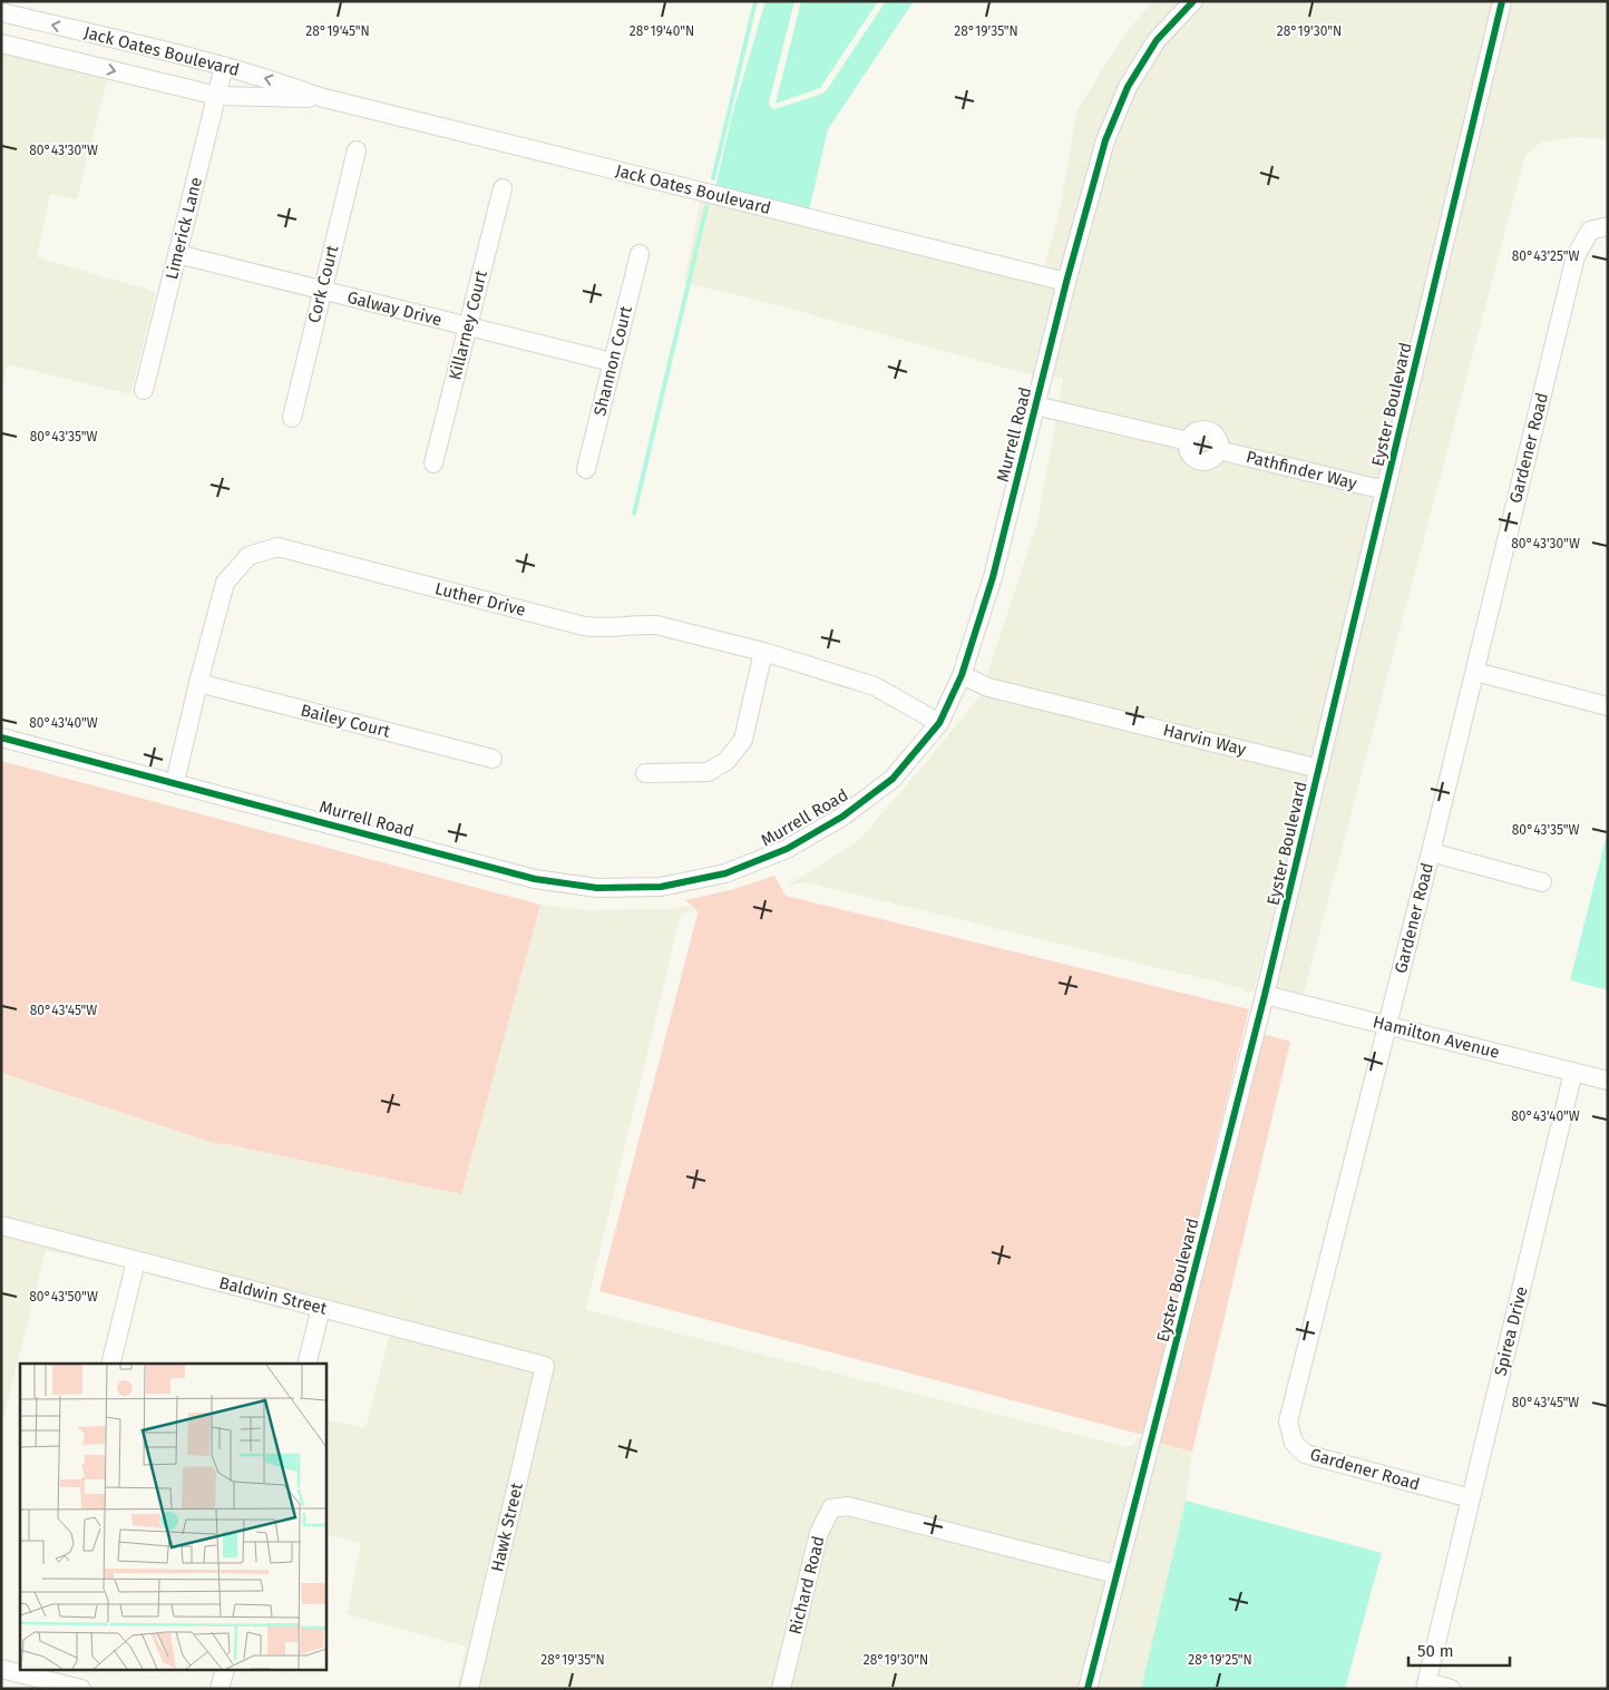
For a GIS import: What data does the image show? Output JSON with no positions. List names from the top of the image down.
{
  "streets": {
    "street": [
      "Jack Oates Boulevard",
      "Limerick Lane",
      "Cork Court",
      "Galway Drive",
      "Killarney Court",
      "Shannon Court",
      "Eyster Boulevard",
      "Murrell Road",
      "Gardener Road",
      "Pathfinder Way",
      "Luther Drive",
      "Bailey Court",
      "Harvin Way",
      "Hamilton Avenue",
      "Baldwin Street",
      "Spirea Drive",
      "Hawk Street",
      "Richard Road"
    ]
  },
  "crossings": [
    ["Jack Oates Boulevard", "Limerick Lane"],
    ["Jack Oates Boulevard", "Murrell Road"],
    ["Limerick Lane", "Galway Drive"],
    ["Cork Court", "Galway Drive"],
    ["Galway Drive", "Killarney Court"],
    ["Galway Drive", "Shannon Court"],
    ["Eyster Boulevard", "Pathfinder Way"],
    ["Eyster Boulevard", "Harvin Way"],
    ["Eyster Boulevard", "Hamilton Avenue"],
    ["Eyster Boulevard", "Richard Road"],
    ["Murrell Road", "Pathfinder Way"],
    ["Murrell Road", "Luther Drive"],
    ["Murrell Road", "Harvin Way"],
    ["Gardener Road", "Hamilton Avenue"],
    ["Gardener Road", "Spirea Drive"],
    ["Luther Drive", "Bailey Court"],
    ["Hamilton Avenue", "Spirea Drive"],
    ["Baldwin Street", "Hawk Street"]
  ],
  "scale_bar": "50 m",
  "coordinates": [
    "28°19'45\"N",
    "28°19'40\"N",
    "28°19'35\"N",
    "28°19'30\"N",
    "80°43'30\"W",
    "80°43'25\"W",
    "80°43'35\"W",
    "80°43'40\"W",
    "80°43'45\"W",
    "80°43'50\"W",
    "28°19'25\"N"
  ]
}
